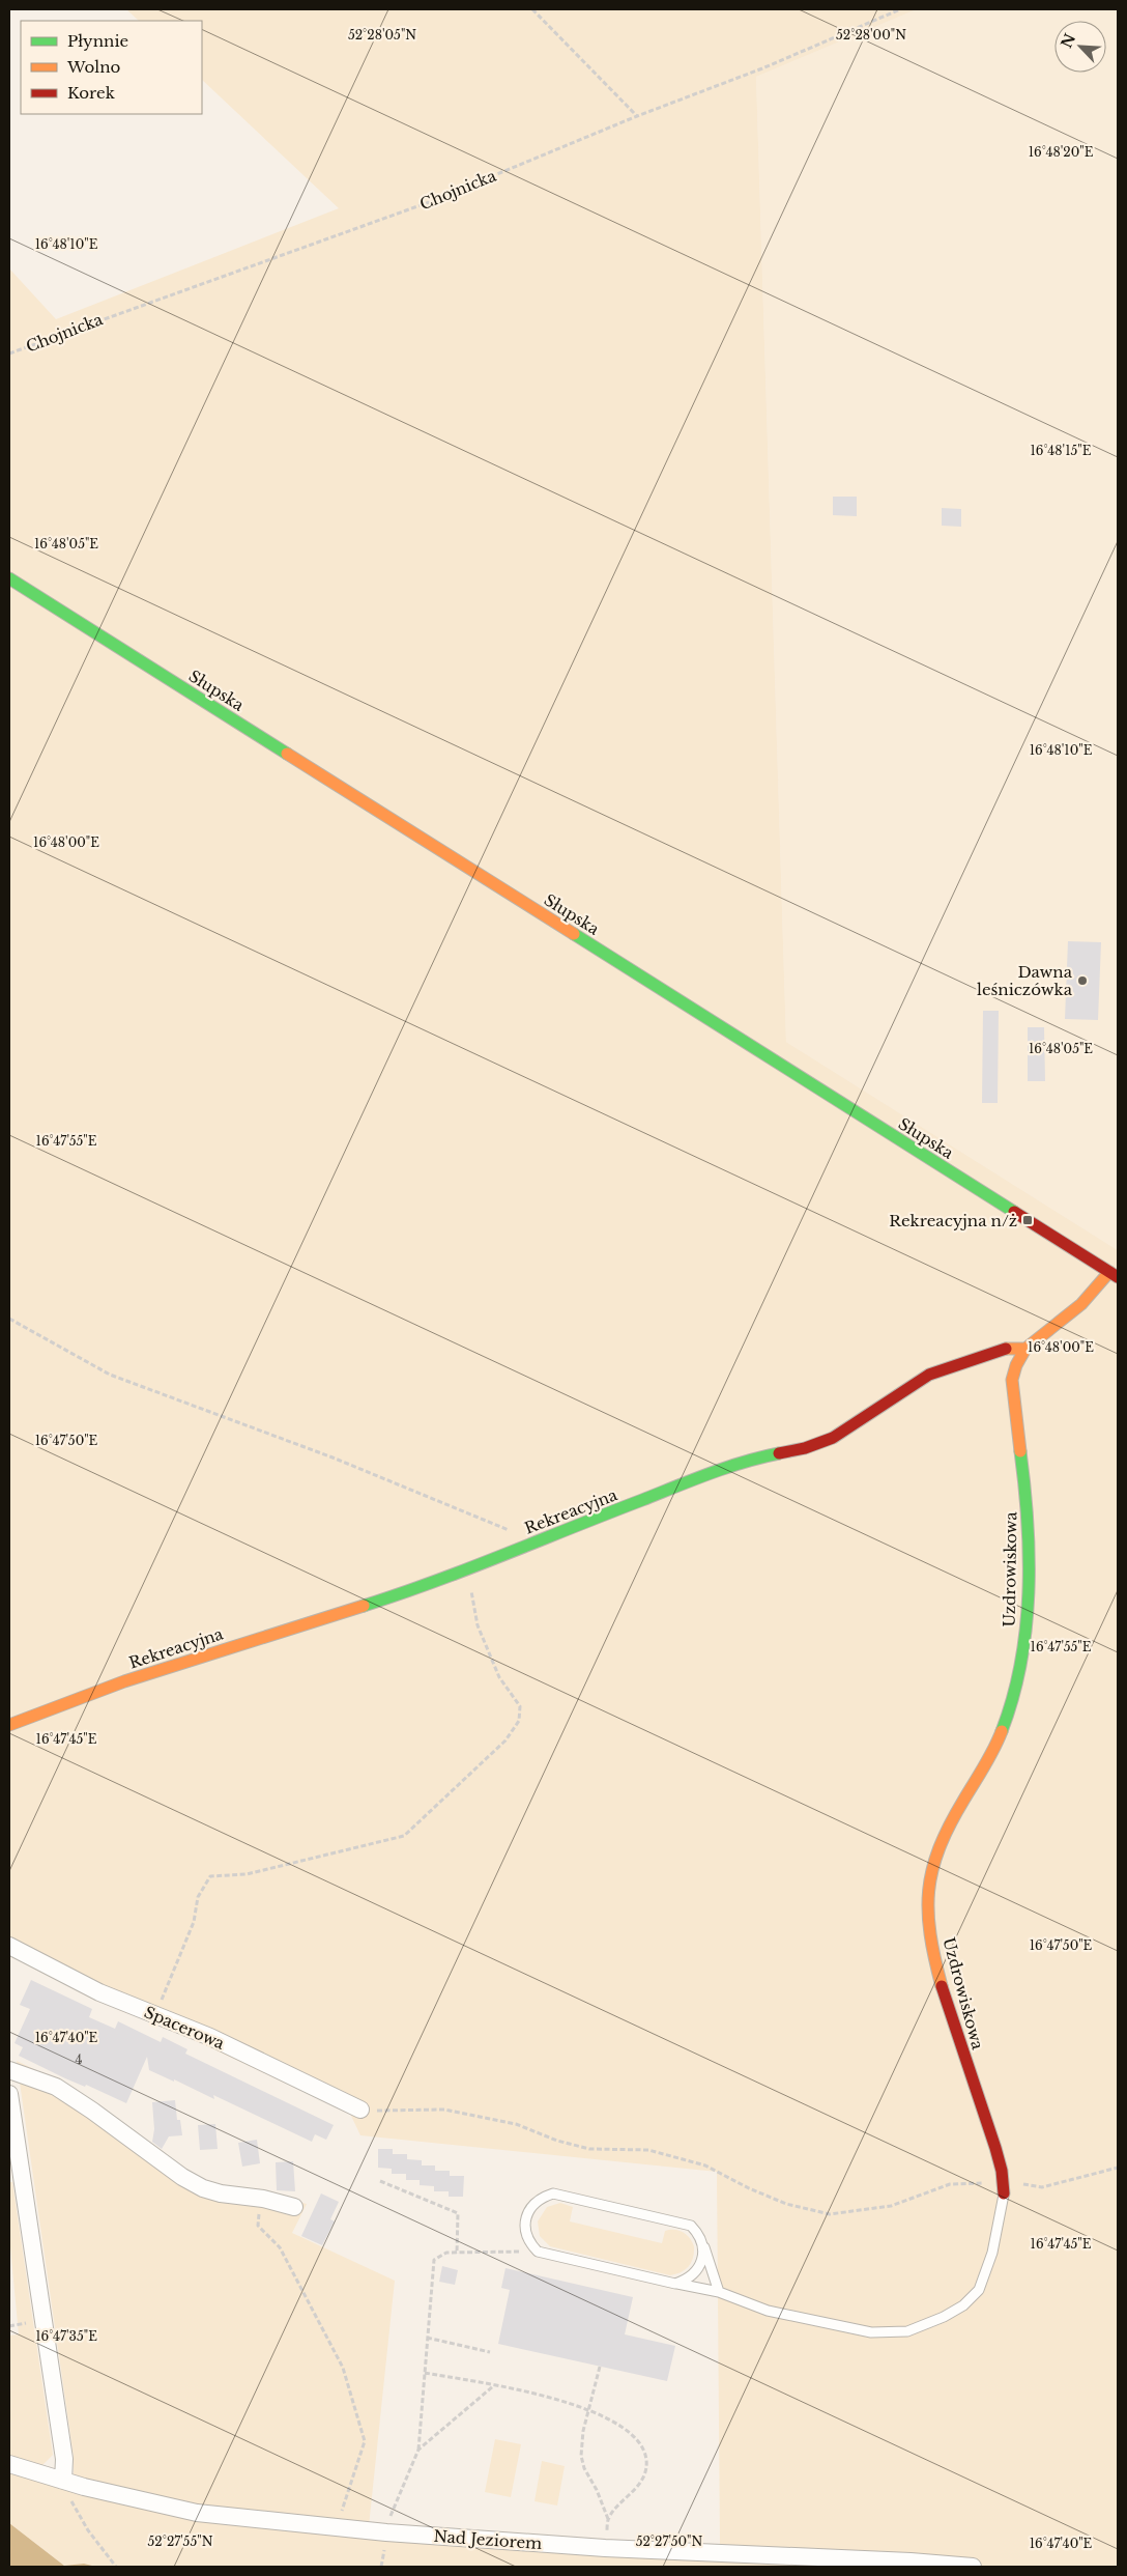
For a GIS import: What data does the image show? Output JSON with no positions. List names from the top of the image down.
{
  "streets": {
    "street": [
      "Słupska",
      "Rekreacyjna",
      "Uzdrowiskowa",
      "Spacerowa",
      "Nad Jeziorem"
    ],
    "path": ["Chojnicka"]
  },
  "crossings": [
    ["Rekreacyjna", "Uzdrowiskowa"]
  ],
  "places": {
    "other": ["Dawna leśniczówka"],
    "transit": ["Rekreacyjna n/ż"]
  },
  "house_numbers": ["4"],
  "legend": ["Płynnie", "Wolno", "Korek"],
  "north": "top left",
  "coordinates": [
    "52°28'05\"N",
    "52°28'00\"N",
    "16°48'20\"E",
    "16°48'10\"E",
    "16°48'15\"E",
    "16°48'05\"E",
    "16°48'00\"E",
    "16°47'55\"E",
    "16°47'50\"E",
    "16°47'45\"E",
    "16°47'40\"E",
    "16°47'35\"E",
    "52°27'55\"N",
    "52°27'50\"N"
  ]
}
